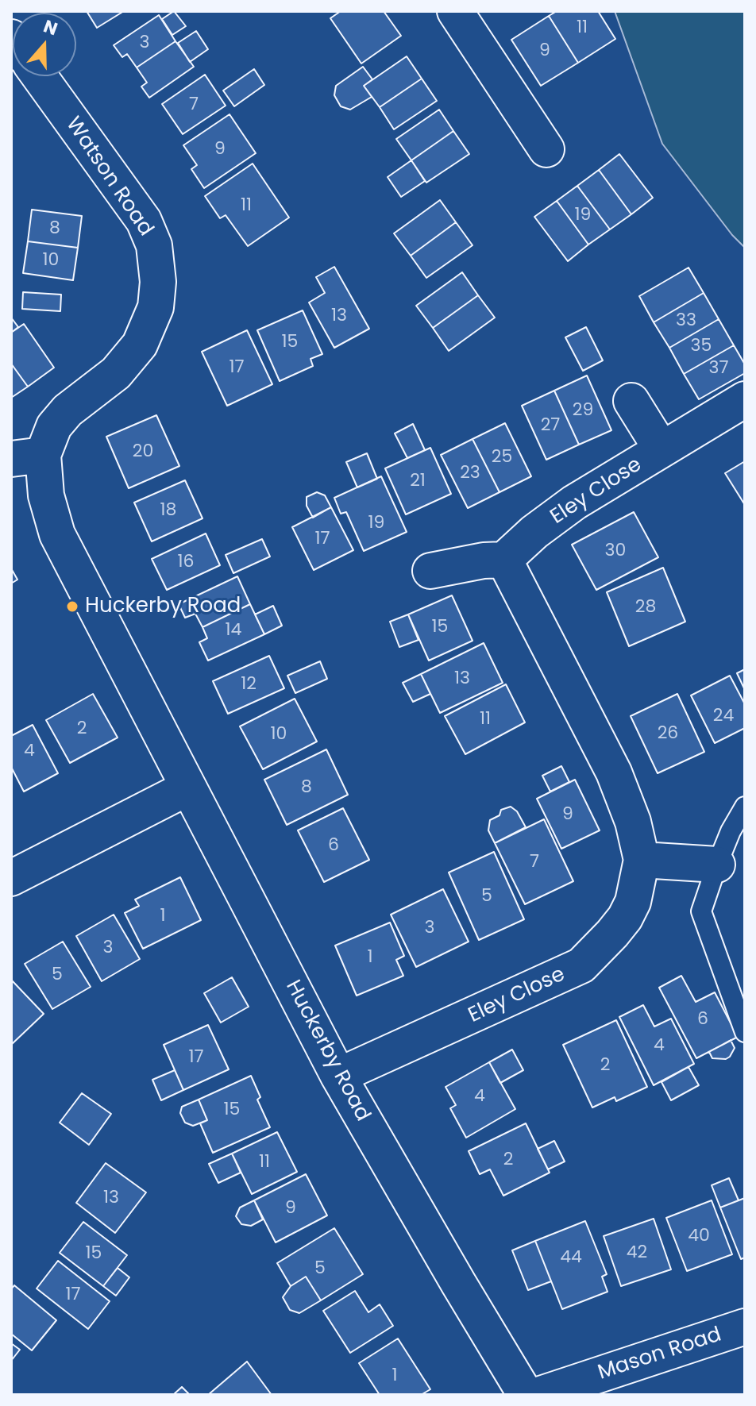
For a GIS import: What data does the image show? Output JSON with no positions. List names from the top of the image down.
{
  "streets": {
    "street": [
      "Watson Road",
      "Eley Close",
      "Huckerby Road",
      "Mason Road"
    ]
  },
  "crossings": [
    ["Watson Road", "Huckerby Road"],
    ["Eley Close", "Huckerby Road"]
  ],
  "places": ["Huckerby Road"],
  "house_numbers": [
    "11",
    "3",
    "9",
    "7",
    "9",
    "11",
    "19",
    "8",
    "10",
    "13",
    "33",
    "15",
    "35",
    "17",
    "37",
    "29",
    "27",
    "20",
    "25",
    "23",
    "21",
    "18",
    "19",
    "17",
    "30",
    "16",
    "28",
    "15",
    "14",
    "13",
    "12",
    "24",
    "11",
    "2",
    "26",
    "10",
    "4",
    "8",
    "9",
    "6",
    "7",
    "5",
    "1",
    "3",
    "3",
    "1",
    "5",
    "6",
    "4",
    "17",
    "2",
    "4",
    "15",
    "2",
    "11",
    "13",
    "9",
    "40",
    "42",
    "15",
    "44",
    "5",
    "17",
    "1"
  ],
  "north": "top"
}
